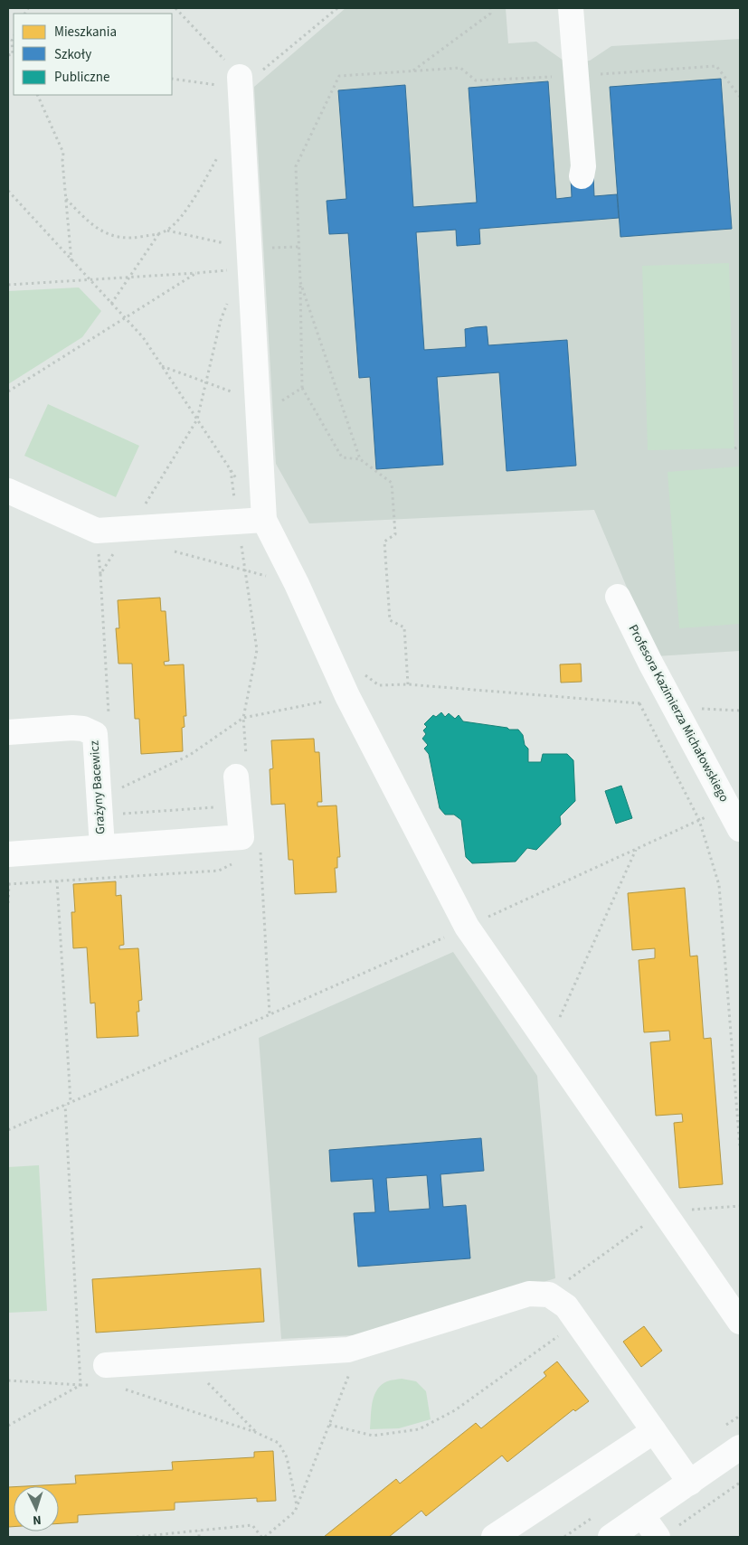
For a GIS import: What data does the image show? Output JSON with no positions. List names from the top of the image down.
{
  "streets": {
    "street": ["Profesora Kazimierza Michałowskiego", "Grażyny Bacewicz"]
  },
  "legend": ["Mieszkania", "Szkoły", "Publiczne"],
  "north": "bottom"
}
